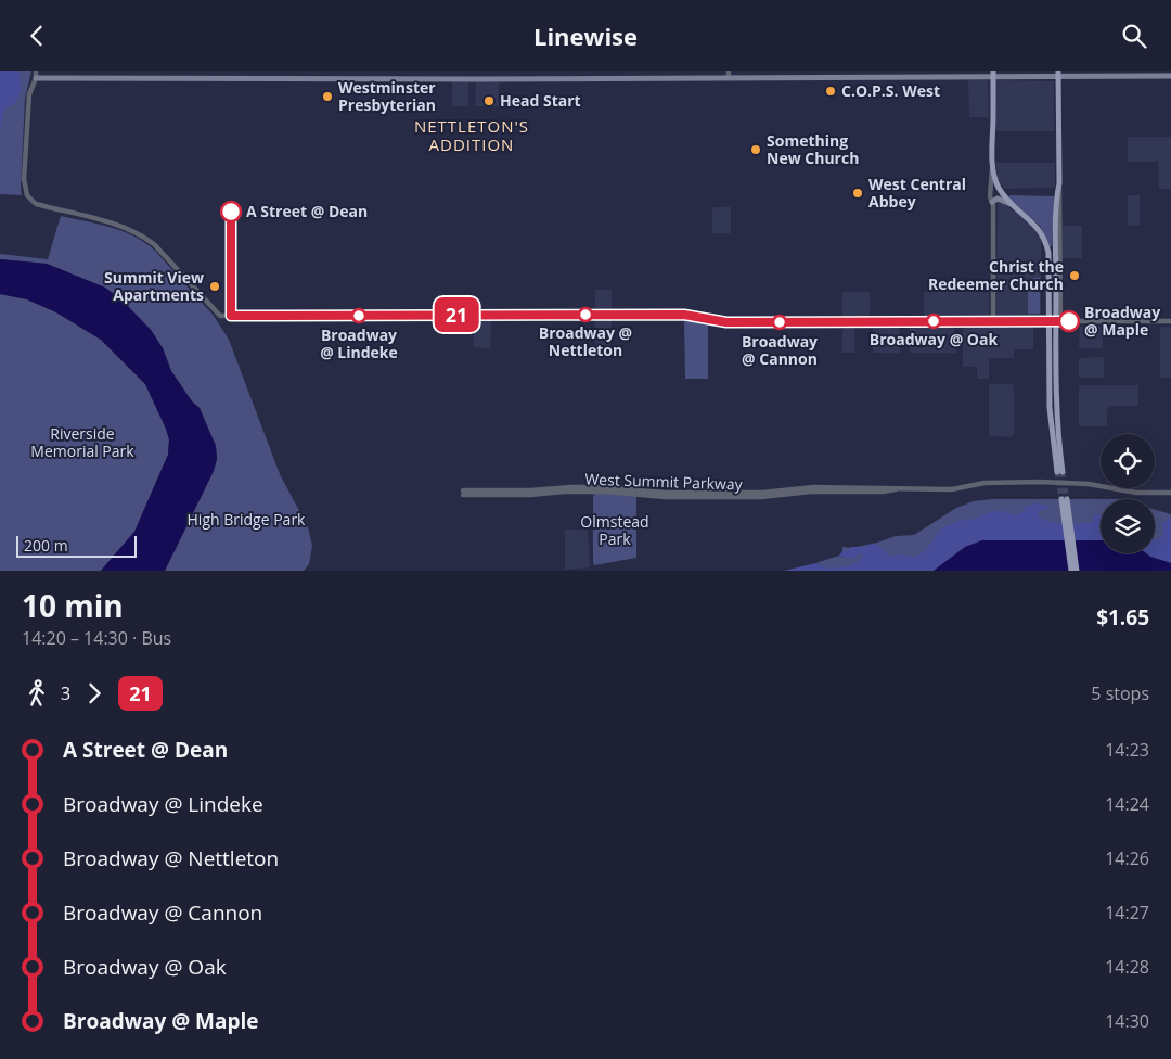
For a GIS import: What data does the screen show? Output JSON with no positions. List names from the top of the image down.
{
  "streets": {
    "street": ["West Summit Parkway"]
  },
  "districts": ["NETTLETON'S ADDITION"],
  "parks": ["Riverside Memorial Park", "High Bridge Park", "Olmstead Park"],
  "places": [
    "C.O.P.S. West",
    "Westminster Presbyterian",
    "Head Start",
    "Something New Church",
    "West Central Abbey",
    "A Street @ Dean",
    "Christ the Redeemer Church",
    "Summit View Apartments",
    "Broadway @ Nettleton",
    "Broadway @ Lindeke",
    "Broadway @ Oak",
    "Broadway @ Maple",
    "Broadway @ Cannon"
  ],
  "lines": ["bus line 21"],
  "scale_bar": "200 m",
  "page": {
    "header": "Linewise",
    "on_map": "21",
    "scale": "200 m",
    "heading": ["10 min", "14:20 – 14:30 · Bus", "$1.65"],
    "legs": ["3", "21", "5 stops"],
    "list": [
      {
        "name": "A Street @ Dean",
        "value": "14:23"
      },
      {
        "name": "Broadway @ Lindeke",
        "value": "14:24"
      },
      {
        "name": "Broadway @ Nettleton",
        "value": "14:26"
      },
      {
        "name": "Broadway @ Cannon",
        "value": "14:27"
      },
      {
        "name": "Broadway @ Oak",
        "value": "14:28"
      },
      {
        "name": "Broadway @ Maple",
        "value": "14:30"
      }
    ]
  }
}
